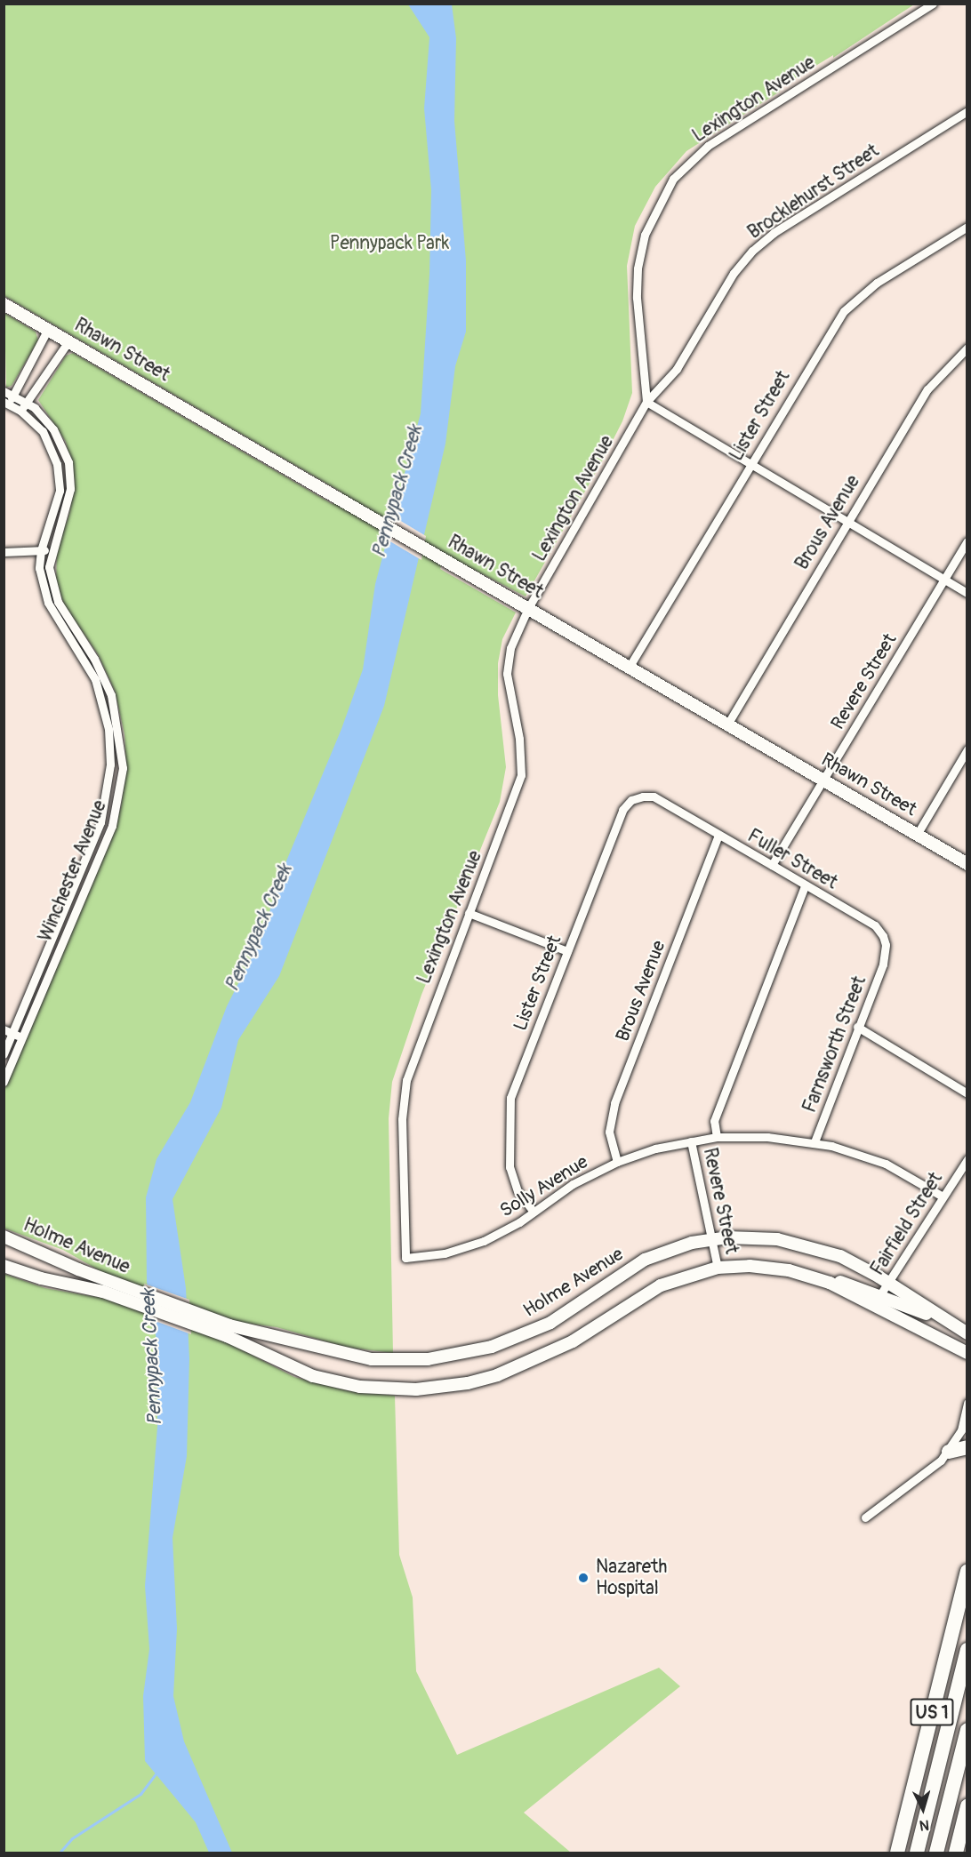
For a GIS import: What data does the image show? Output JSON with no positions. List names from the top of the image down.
{
  "streets": {
    "highway": ["US 1"],
    "main road": ["Rhawn Street", "Holme Avenue"],
    "street": [
      "Lexington Avenue",
      "Brocklehurst Street",
      "Lister Street",
      "Brous Avenue",
      "Revere Street",
      "Fuller Street",
      "Winchester Avenue",
      "Farnsworth Street",
      "Solly Avenue",
      "Fairfield Street"
    ]
  },
  "crossings": [
    ["Lexington Avenue", "Brocklehurst Street"],
    ["Lexington Avenue", "Rhawn Street"],
    ["Lexington Avenue", "Solly Avenue"],
    ["Rhawn Street", "Lister Street"],
    ["Rhawn Street", "Brous Avenue"],
    ["Rhawn Street", "Revere Street"],
    ["Lister Street", "Fuller Street"],
    ["Lister Street", "Solly Avenue"],
    ["Brous Avenue", "Fuller Street"],
    ["Brous Avenue", "Solly Avenue"],
    ["Revere Street", "Fuller Street"],
    ["Revere Street", "Solly Avenue"],
    ["Revere Street", "Holme Avenue"],
    ["Fuller Street", "Farnsworth Street"],
    ["Farnsworth Street", "Solly Avenue"],
    ["Solly Avenue", "Fairfield Street"],
    ["Fairfield Street", "Holme Avenue"]
  ],
  "water": ["Pennypack Creek"],
  "parks": ["Pennypack Park"],
  "places": ["Nazareth Hospital"],
  "north": "bottom"
}
